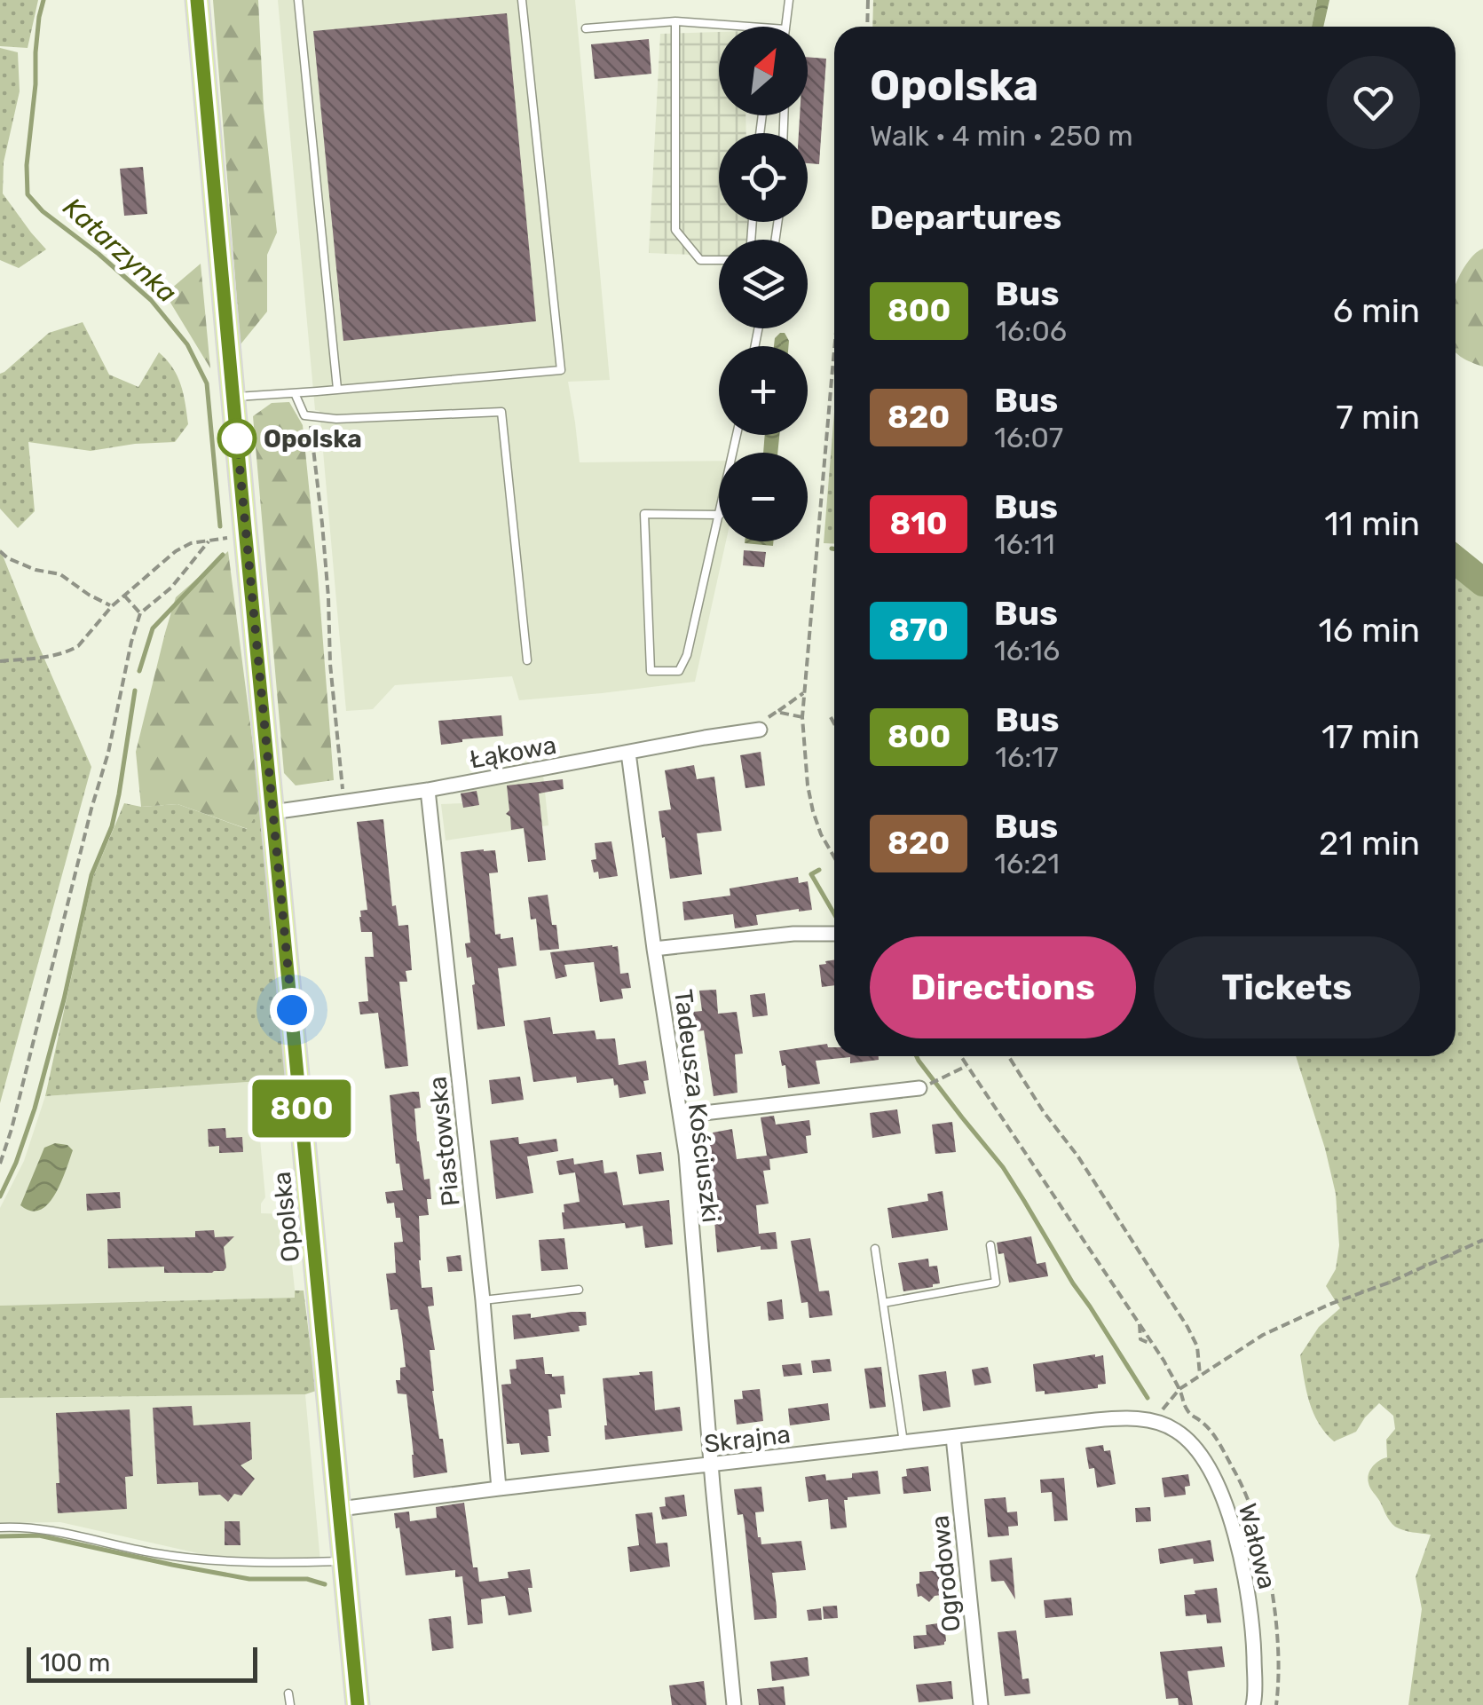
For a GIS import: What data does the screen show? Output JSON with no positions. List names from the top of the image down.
{
  "streets": {
    "main road": ["Opolska"],
    "street": [
      "Łąkowa",
      "Tadeusza Kościuszki",
      "Piastowska",
      "Skrajna",
      "Wałowa",
      "Ogrodowa"
    ]
  },
  "crossings": [
    ["Łąkowa", "Tadeusza Kościuszki"],
    ["Łąkowa", "Piastowska"],
    ["Łąkowa", "Opolska"],
    ["Tadeusza Kościuszki", "Skrajna"],
    ["Piastowska", "Skrajna"],
    ["Opolska", "Skrajna"],
    ["Skrajna", "Wałowa"],
    ["Skrajna", "Ogrodowa"]
  ],
  "water": ["Katarzynka"],
  "places": ["Opolska"],
  "lines": ["bus line 800"],
  "scale_bar": "100 m",
  "north": "top right",
  "page": {
    "on_map": "800",
    "map_buttons": ["+", "−"],
    "heading": [
      ["Opolska", "Walk · 4 min · 250 m"],
      "Departures"
    ],
    "list": [
      {
        "mark": "800",
        "name": "Bus",
        "note": "16:06",
        "value": "6 min"
      },
      {
        "mark": "820",
        "name": "Bus",
        "note": "16:07",
        "value": "7 min"
      },
      {
        "mark": "810",
        "name": "Bus",
        "note": "16:11",
        "value": "11 min"
      },
      {
        "mark": "870",
        "name": "Bus",
        "note": "16:16",
        "value": "16 min"
      },
      {
        "mark": "800",
        "name": "Bus",
        "note": "16:17",
        "value": "17 min"
      },
      {
        "mark": "820",
        "name": "Bus",
        "note": "16:21",
        "value": "21 min"
      }
    ],
    "buttons": ["Directions", "Tickets"],
    "scale": "100 m"
  }
}
